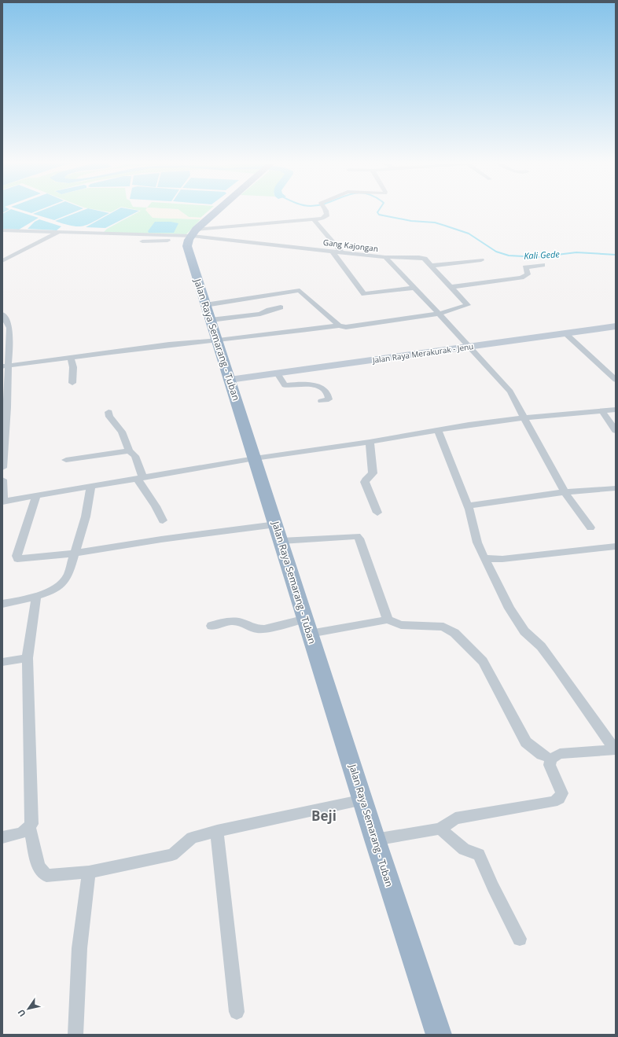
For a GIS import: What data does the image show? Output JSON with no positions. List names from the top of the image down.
{
  "streets": {
    "highway": ["Jalan Raya Semarang - Tuban"],
    "main road": ["Jalan Raya Merakurak - Jenu"],
    "street": ["Gang Kajongan"]
  },
  "crossings": [
    ["Gang Kajongan", "Jalan Raya Semarang - Tuban"],
    ["Gang Kajongan", "Jalan Raya Merakurak - Jenu"],
    ["Jalan Raya Semarang - Tuban", "Jalan Raya Merakurak - Jenu"]
  ],
  "districts": ["Beji"],
  "water": ["Kali Gede"],
  "north": "bottom left"
}
